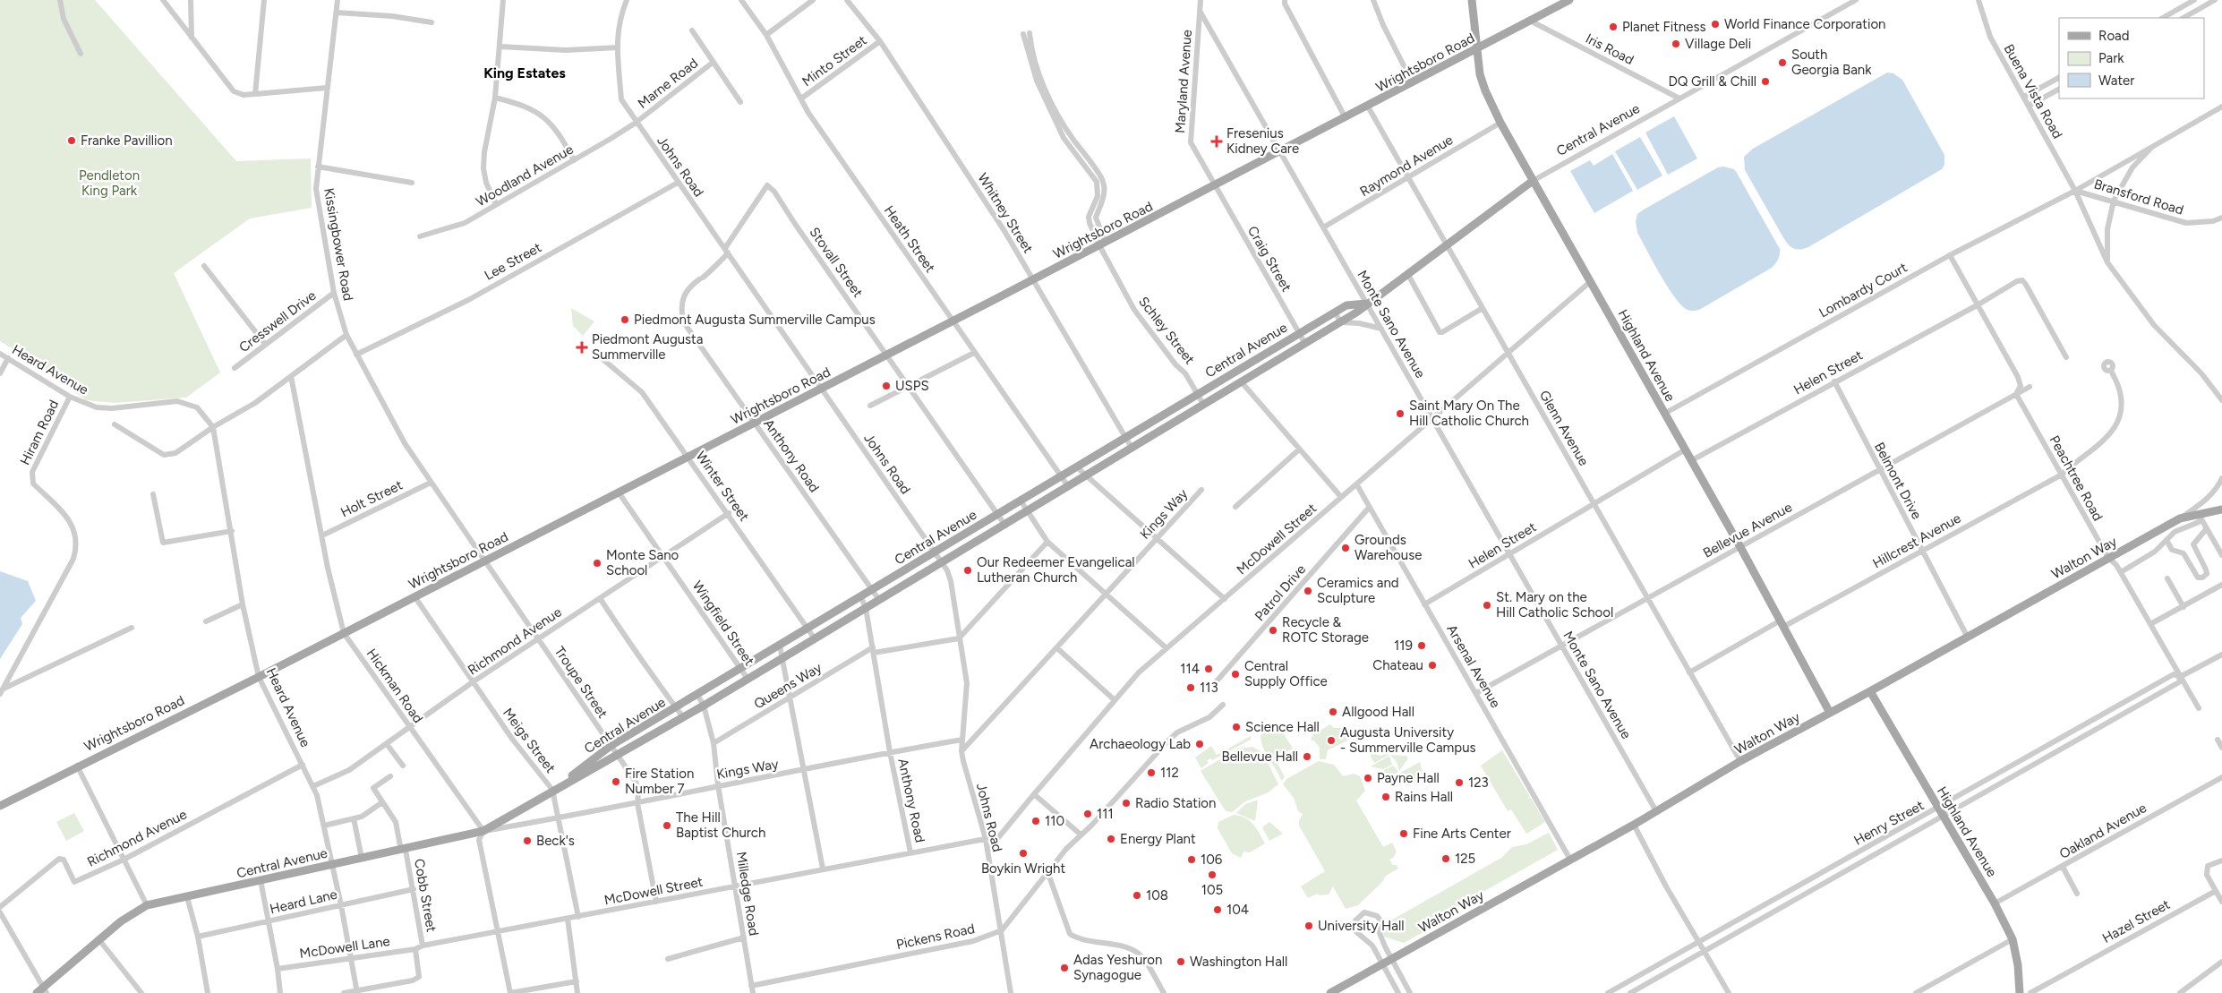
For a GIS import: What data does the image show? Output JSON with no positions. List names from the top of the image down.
{
  "streets": {
    "main road": [
      "Wrightsboro Road",
      "Central Avenue",
      "Highland Avenue",
      "Walton Way"
    ],
    "street": [
      "Iris Road",
      "Minto Street",
      "Maryland Avenue",
      "Marne Road",
      "Buena Vista Road",
      "Raymond Avenue",
      "Johns Road",
      "Woodland Avenue",
      "Bransford Road",
      "Whitney Street",
      "Heath Street",
      "Kissingbower Road",
      "Craig Street",
      "Lee Street",
      "Stovall Street",
      "Lombardy Court",
      "Cresswell Drive",
      "Monte Sano Avenue",
      "Schley Street",
      "Heard Avenue",
      "Helen Street",
      "Glenn Avenue",
      "Hiram Road",
      "Anthony Road",
      "Peachtree Road",
      "Belmont Drive",
      "Winter Street",
      "Holt Street",
      "Kings Way",
      "Bellevue Avenue",
      "McDowell Street",
      "Hillcrest Avenue",
      "Patrol Drive",
      "Wingfield Street",
      "Richmond Avenue",
      "Arsenal Avenue",
      "Troupe Street",
      "Hickman Road",
      "Queens Way",
      "Meigs Street",
      "Henry Street",
      "Oakland Avenue",
      "Milledge Road",
      "Cobb Street",
      "Heard Lane",
      "Hazel Street",
      "Pickens Road",
      "McDowell Lane"
    ]
  },
  "crossings": [
    ["Iris Road", "Wrightsboro Road"],
    ["Iris Road", "Central Avenue"],
    ["Minto Street", "Whitney Street"],
    ["Minto Street", "Heath Street"],
    ["Wrightsboro Road", "Maryland Avenue"],
    ["Wrightsboro Road", "Johns Road"],
    ["Wrightsboro Road", "Whitney Street"],
    ["Wrightsboro Road", "Heath Street"],
    ["Wrightsboro Road", "Kissingbower Road"],
    ["Wrightsboro Road", "Craig Street"],
    ["Wrightsboro Road", "Stovall Street"],
    ["Wrightsboro Road", "Monte Sano Avenue"],
    ["Wrightsboro Road", "Schley Street"],
    ["Wrightsboro Road", "Highland Avenue"],
    ["Wrightsboro Road", "Heard Avenue"],
    ["Wrightsboro Road", "Glenn Avenue"],
    ["Wrightsboro Road", "Anthony Road"],
    ["Wrightsboro Road", "Winter Street"],
    ["Wrightsboro Road", "Wingfield Street"],
    ["Wrightsboro Road", "Troupe Street"],
    ["Wrightsboro Road", "Hickman Road"],
    ["Wrightsboro Road", "Meigs Street"],
    ["Maryland Avenue", "Craig Street"],
    ["Maryland Avenue", "Monte Sano Avenue"],
    ["Marne Road", "Johns Road"],
    ["Marne Road", "Woodland Avenue"],
    ["Buena Vista Road", "Bransford Road"],
    ["Buena Vista Road", "Lombardy Court"],
    ["Central Avenue", "Johns Road"],
    ["Central Avenue", "Whitney Street"],
    ["Central Avenue", "Heath Street"],
    ["Central Avenue", "Craig Street"],
    ["Central Avenue", "Stovall Street"],
    ["Central Avenue", "Monte Sano Avenue"],
    ["Central Avenue", "Schley Street"],
    ["Central Avenue", "Highland Avenue"],
    ["Central Avenue", "Heard Avenue"],
    ["Central Avenue", "Glenn Avenue"],
    ["Central Avenue", "Anthony Road"],
    ["Central Avenue", "Winter Street"],
    ["Central Avenue", "Kings Way"],
    ["Central Avenue", "Wingfield Street"],
    ["Central Avenue", "Troupe Street"],
    ["Central Avenue", "Hickman Road"],
    ["Central Avenue", "Meigs Street"],
    ["Central Avenue", "Milledge Road"],
    ["Central Avenue", "Cobb Street"],
    ["Raymond Avenue", "Monte Sano Avenue"],
    ["Raymond Avenue", "Highland Avenue"],
    ["Raymond Avenue", "Glenn Avenue"],
    ["Johns Road", "Woodland Avenue"],
    ["Johns Road", "Lee Street"],
    ["Johns Road", "Stovall Street"],
    ["Johns Road", "Anthony Road"],
    ["Johns Road", "Kings Way"],
    ["Johns Road", "McDowell Street"],
    ["Johns Road", "Queens Way"],
    ["Johns Road", "Pickens Road"],
    ["Bransford Road", "Lombardy Court"],
    ["Kissingbower Road", "Lee Street"],
    ["Kissingbower Road", "Cresswell Drive"],
    ["Kissingbower Road", "Holt Street"],
    ["Kissingbower Road", "Troupe Street"],
    ["Stovall Street", "Anthony Road"],
    ["Lombardy Court", "Highland Avenue"],
    ["Lombardy Court", "Peachtree Road"],
    ["Monte Sano Avenue", "Helen Street"],
    ["Monte Sano Avenue", "Bellevue Avenue"],
    ["Monte Sano Avenue", "McDowell Street"],
    ["Monte Sano Avenue", "Walton Way"],
    ["Highland Avenue", "Helen Street"],
    ["Highland Avenue", "Bellevue Avenue"],
    ["Highland Avenue", "McDowell Street"],
    ["Highland Avenue", "Hillcrest Avenue"],
    ["Highland Avenue", "Walton Way"],
    ["Highland Avenue", "Henry Street"],
    ["Highland Avenue", "Oakland Avenue"],
    ["Heard Avenue", "Hiram Road"],
    ["Heard Avenue", "Richmond Avenue"],
    ["Heard Avenue", "Heard Lane"],
    ["Heard Avenue", "McDowell Lane"],
    ["Helen Street", "Glenn Avenue"],
    ["Helen Street", "Peachtree Road"],
    ["Helen Street", "Belmont Drive"],
    ["Helen Street", "Arsenal Avenue"],
    ["Glenn Avenue", "Bellevue Avenue"],
    ["Glenn Avenue", "McDowell Street"],
    ["Glenn Avenue", "Hillcrest Avenue"],
    ["Glenn Avenue", "Walton Way"],
    ["Anthony Road", "Kings Way"],
    ["Anthony Road", "McDowell Street"],
    ["Anthony Road", "Queens Way"],
    ["Peachtree Road", "Bellevue Avenue"],
    ["Peachtree Road", "Hillcrest Avenue"],
    ["Peachtree Road", "Walton Way"],
    ["Peachtree Road", "Henry Street"],
    ["Belmont Drive", "Bellevue Avenue"],
    ["Belmont Drive", "Hillcrest Avenue"],
    ["Belmont Drive", "Walton Way"],
    ["Winter Street", "Richmond Avenue"],
    ["Holt Street", "Hickman Road"],
    ["Kings Way", "Troupe Street"],
    ["Kings Way", "Hickman Road"],
    ["Kings Way", "Meigs Street"],
    ["Kings Way", "Milledge Road"],
    ["Bellevue Avenue", "Arsenal Avenue"],
    ["McDowell Street", "Arsenal Avenue"],
    ["McDowell Street", "Troupe Street"],
    ["McDowell Street", "Meigs Street"],
    ["McDowell Street", "Milledge Road"],
    ["McDowell Street", "Cobb Street"],
    ["McDowell Street", "McDowell Lane"],
    ["Walton Way", "Arsenal Avenue"],
    ["Patrol Drive", "Arsenal Avenue"],
    ["Wingfield Street", "Richmond Avenue"],
    ["Richmond Avenue", "Troupe Street"],
    ["Richmond Avenue", "Hickman Road"],
    ["Richmond Avenue", "Meigs Street"],
    ["Queens Way", "Milledge Road"],
    ["Milledge Road", "Pickens Road"],
    ["Cobb Street", "Heard Lane"]
  ],
  "districts": ["King Estates"],
  "parks": ["Pendleton King Park"],
  "places": {
    "other": [
      "World Finance Corporation",
      "Planet Fitness",
      "Village Deli",
      "South Georgia Bank",
      "DQ Grill & Chill",
      "Franke Pavillion",
      "Piedmont Augusta Summerville Campus",
      "USPS",
      "Saint Mary On The Hill Catholic Church",
      "Grounds Warehouse",
      "Monte Sano School",
      "Our Redeemer Evangelical Lutheran Church",
      "Ceramics and Sculpture",
      "St. Mary on the Hill Catholic School",
      "Recycle & ROTC Storage",
      "119",
      "Chateau",
      "114",
      "Central Supply Office",
      "113",
      "Allgood Hall",
      "Science Hall",
      "Augusta University - Summerville Campus",
      "Archaeology Lab",
      "Bellevue Hall",
      "112",
      "Payne Hall",
      "Fire Station Number 7",
      "123",
      "Rains Hall",
      "Radio Station",
      "111",
      "110",
      "The Hill Baptist Church",
      "Fine Arts Center",
      "Energy Plant",
      "Beck's",
      "Boykin Wright",
      "125",
      "106",
      "105",
      "108",
      "104",
      "University Hall",
      "Washington Hall",
      "Adas Yeshuron Synagogue"
    ],
    "health": ["Fresenius Kidney Care", "Piedmont Augusta Summerville"]
  },
  "legend": ["Road", "Park", "Water"]
}
